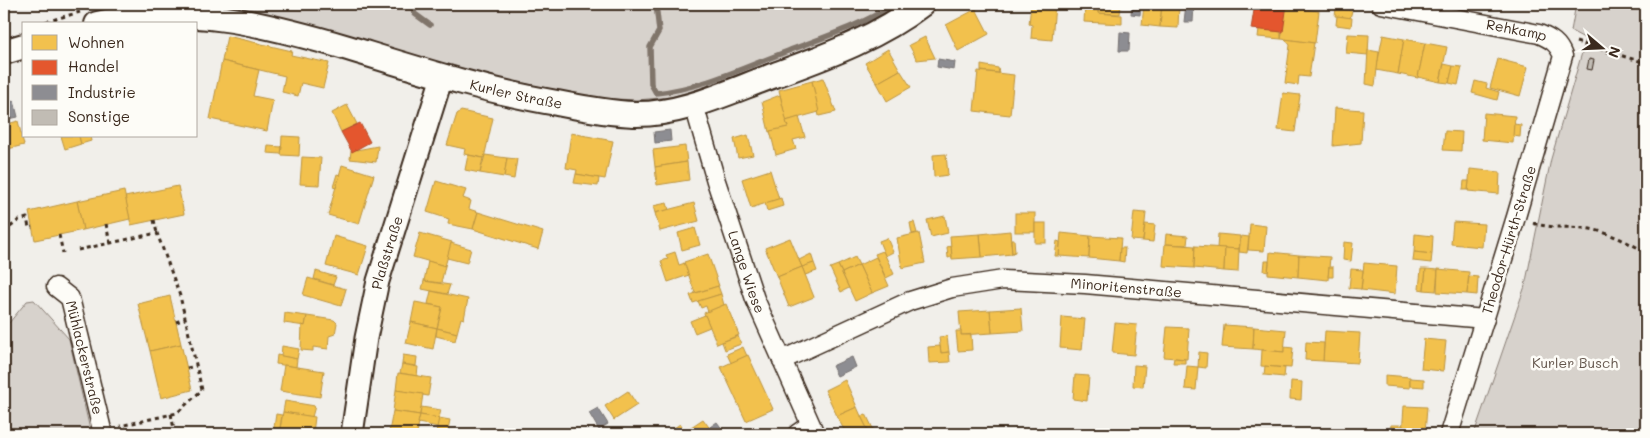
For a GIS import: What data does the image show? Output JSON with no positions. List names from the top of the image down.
{
  "streets": {
    "main road": ["Kurler Straße"],
    "street": [
      "Rehkamp",
      "Theodor-Hürth-Straße",
      "Plaßstraße",
      "Lange Wiese",
      "Minoritenstraße",
      "Mühlackerstraße"
    ]
  },
  "crossings": [
    ["Rehkamp", "Theodor-Hürth-Straße"],
    ["Kurler Straße", "Plaßstraße"],
    ["Kurler Straße", "Lange Wiese"],
    ["Theodor-Hürth-Straße", "Minoritenstraße"],
    ["Lange Wiese", "Minoritenstraße"]
  ],
  "parks": ["Kurler Busch"],
  "legend": [
    "Wohnen",
    "Handel",
    "Industrie",
    "Sonstige"
  ],
  "north": "right"
}
